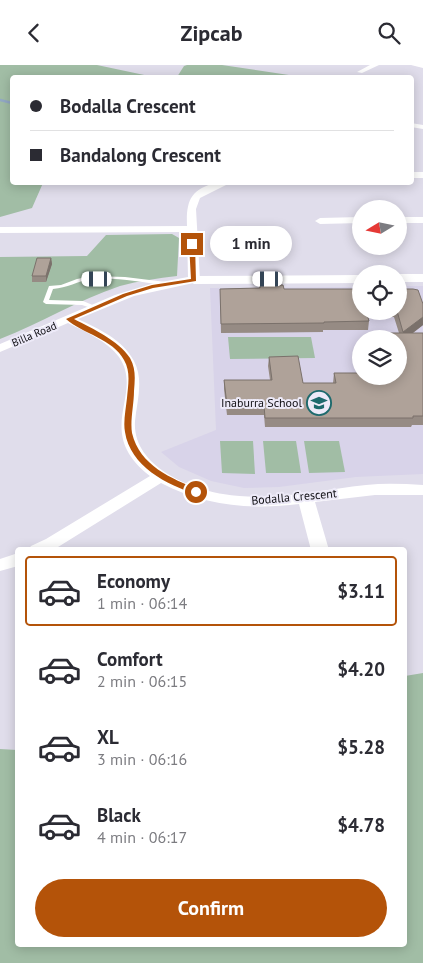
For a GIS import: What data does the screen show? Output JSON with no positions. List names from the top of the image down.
{
  "streets": {
    "street": ["Billa Road", "Bodalla Crescent"]
  },
  "crossings": [
    ["Billa Road", "Bodalla Crescent"]
  ],
  "places": {
    "school or university": ["Inaburra School"]
  },
  "north": "left",
  "page": {
    "header": "Zipcab",
    "banner": ["Bodalla Crescent", "Bandalong Crescent"],
    "bubble": "1 min",
    "list": [
      {
        "name": "Economy",
        "note": "1 min · 06:14",
        "value": "$3.11"
      },
      {
        "name": "Comfort",
        "note": "2 min · 06:15",
        "value": "$4.20"
      },
      {
        "name": "XL",
        "note": "3 min · 06:16",
        "value": "$5.28"
      },
      {
        "name": "Black",
        "note": "4 min · 06:17",
        "value": "$4.78"
      }
    ],
    "buttons": "Confirm"
  }
}
